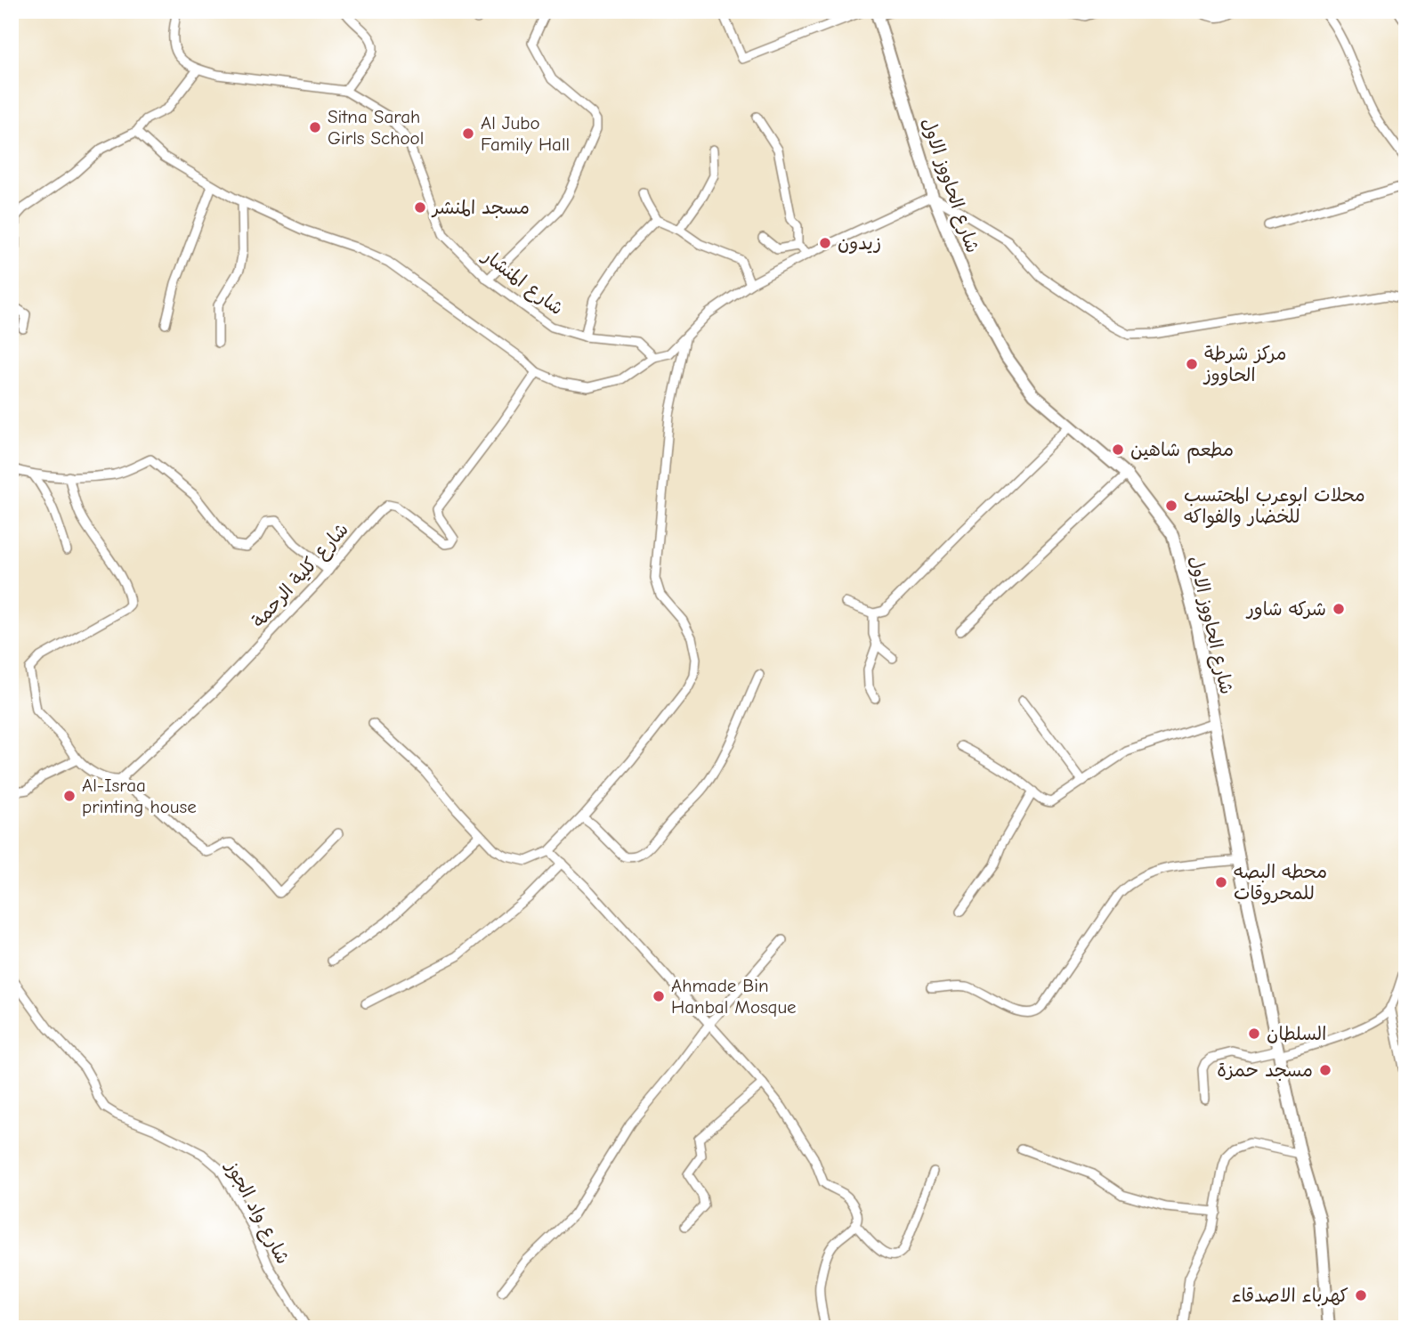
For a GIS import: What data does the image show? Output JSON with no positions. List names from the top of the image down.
{
  "streets": {
    "main road": ["شارع الحاووز الاول"],
    "street": ["شارع المنشار", "شارع كلية الرحمة", "شارع واد الجوز"]
  },
  "places": [
    "Sitna Sarah Girls School",
    "Al Jubo Family Hall",
    "مسجد المنشر",
    "زيدون",
    "مركز شرطة الحاووز",
    "مطعم شاهين",
    "محلات ابوعرب المحتسب للخضار والفواكه",
    "شركه شاور",
    "Al-Israa printing house",
    "محطه البصه للمحروقات",
    "Ahmade Bin Hanbal Mosque",
    "السلطان",
    "مسجد حمزة",
    "كهرباء الاصدقاء"
  ]
}
